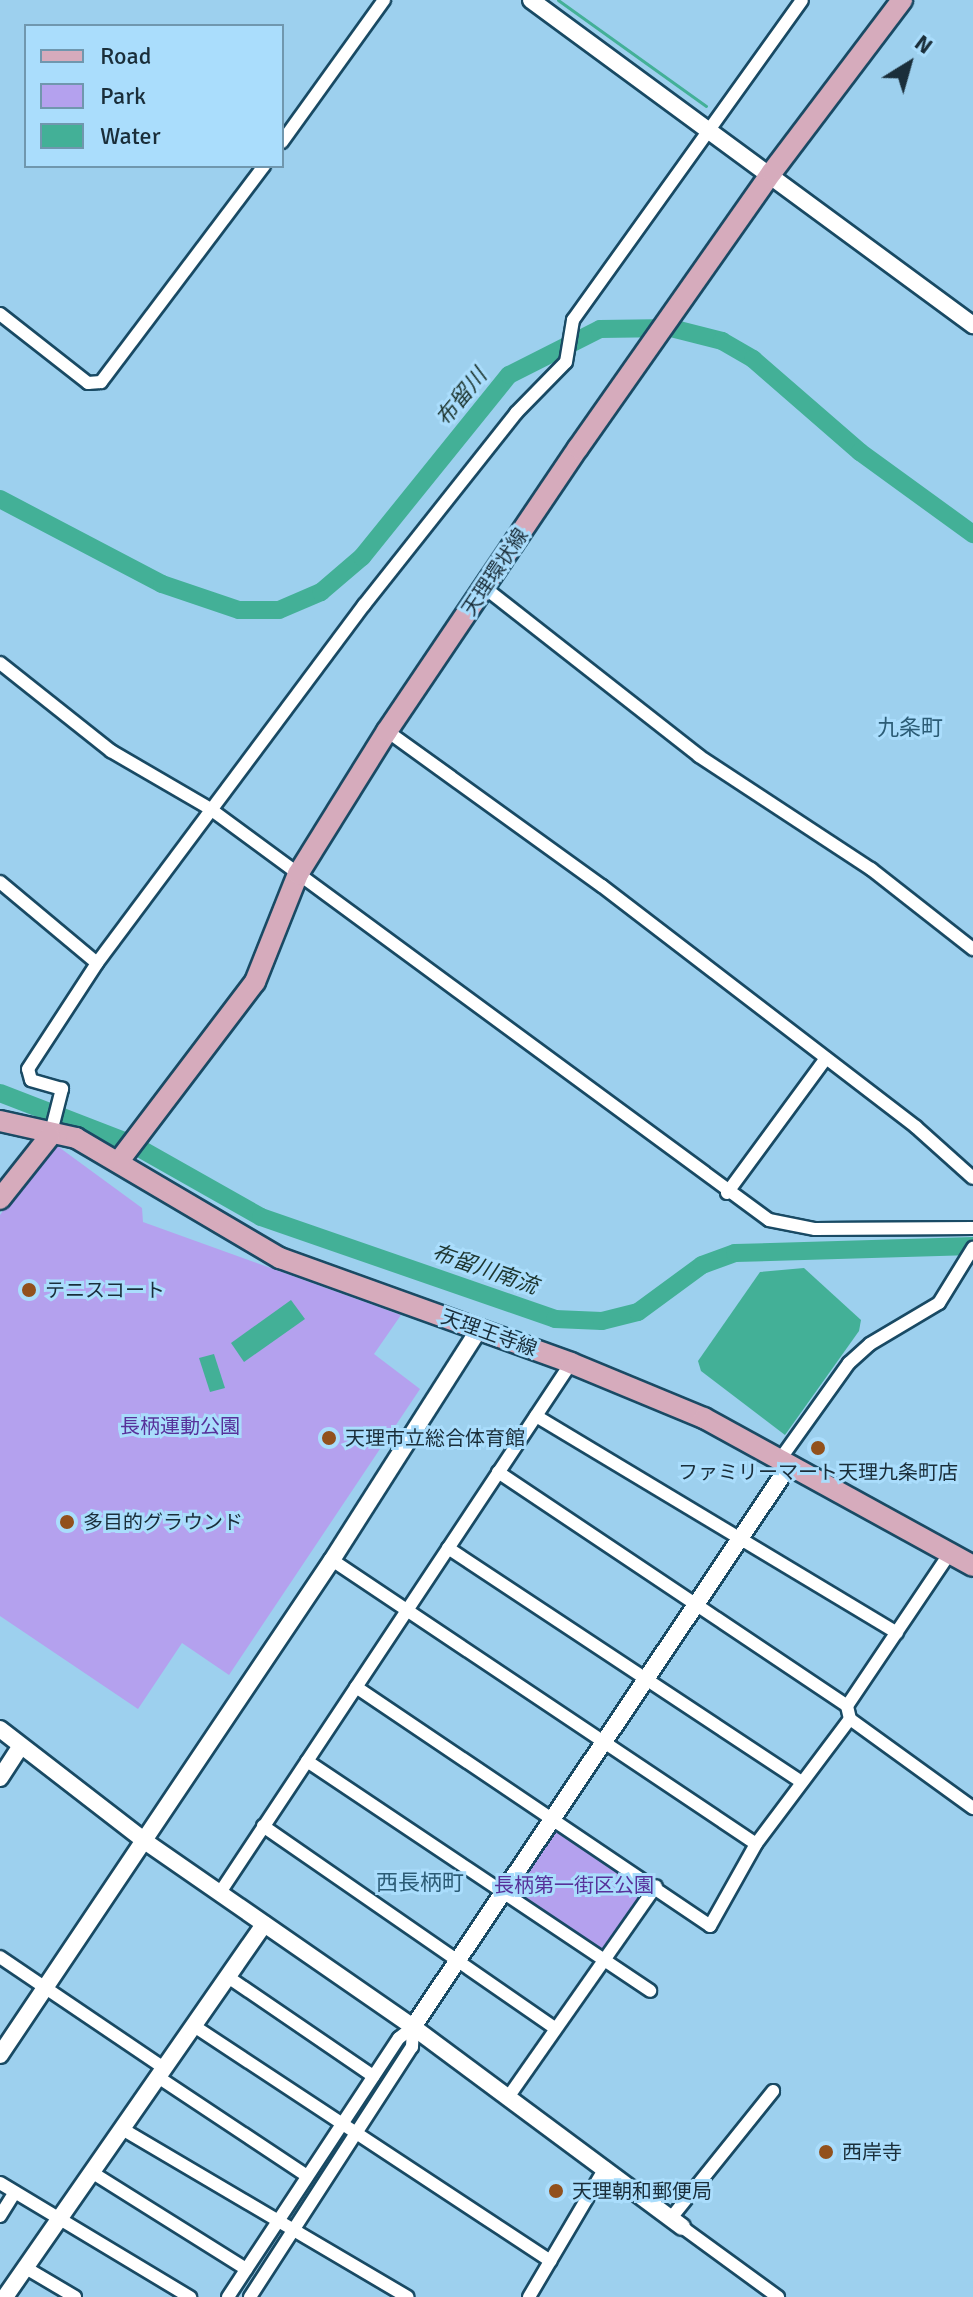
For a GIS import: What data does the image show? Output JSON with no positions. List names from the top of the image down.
{
  "streets": {
    "main road": ["天理環状線", "天理王寺線"]
  },
  "crossings": [
    ["天理環状線", "天理王寺線"]
  ],
  "districts": ["九条町", "西長柄町"],
  "water": ["布留川", "布留川南流"],
  "parks": ["長柄運動公園", "長柄第一街区公園"],
  "places": [
    "テニスコート",
    "天理市立総合体育館",
    "ファミリーマート天理九条町店",
    "多目的グラウンド",
    "西岸寺",
    "天理朝和郵便局"
  ],
  "legend": ["Road", "Park", "Water"],
  "north": "top right"
}
